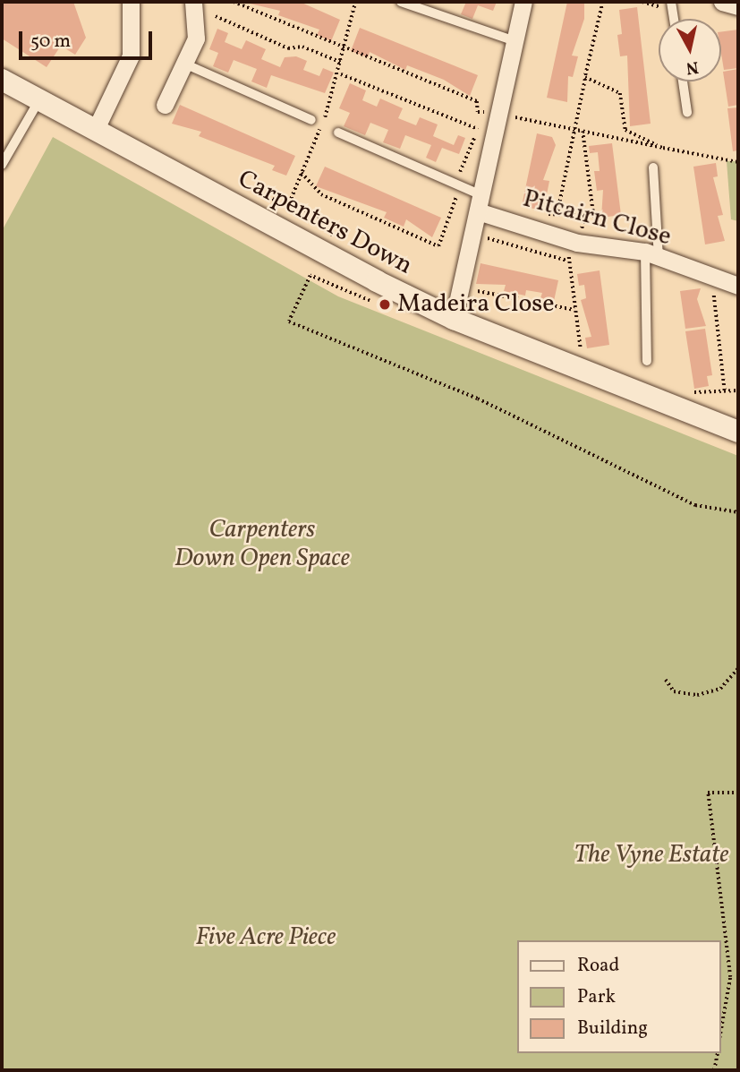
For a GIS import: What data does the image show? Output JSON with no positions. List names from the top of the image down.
{
  "streets": {
    "street": ["Pitcairn Close", "Carpenters Down"]
  },
  "parks": ["Carpenters Down Open Space", "The Vyne Estate", "Five Acre Piece"],
  "places": ["Madeira Close"],
  "legend": ["Road", "Park", "Building"],
  "scale_bar": "50 m",
  "north": "bottom"
}
